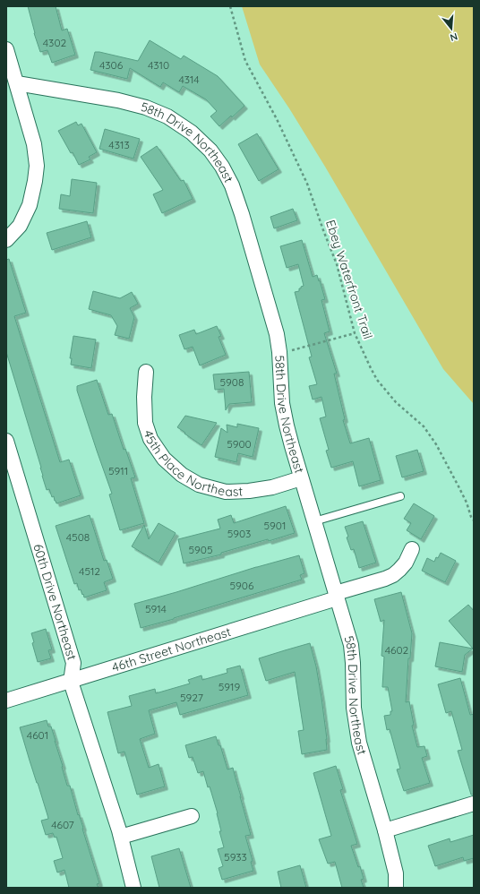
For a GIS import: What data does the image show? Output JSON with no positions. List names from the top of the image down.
{
  "streets": {
    "street": [
      "58th Drive Northeast",
      "45th Place Northeast",
      "60th Drive Northeast",
      "46th Street Northeast"
    ],
    "path": ["Ebey Waterfront Trail"]
  },
  "crossings": [
    ["58th Drive Northeast", "45th Place Northeast"],
    ["58th Drive Northeast", "46th Street Northeast"],
    ["60th Drive Northeast", "46th Street Northeast"]
  ],
  "house_numbers": [
    "4302",
    "4306",
    "4310",
    "4314",
    "4313",
    "5908",
    "5900",
    "5911",
    "5901",
    "5903",
    "4508",
    "5905",
    "4512",
    "5906",
    "5914",
    "4602",
    "5919",
    "5927",
    "4601",
    "4607",
    "5933"
  ],
  "north": "bottom"
}
